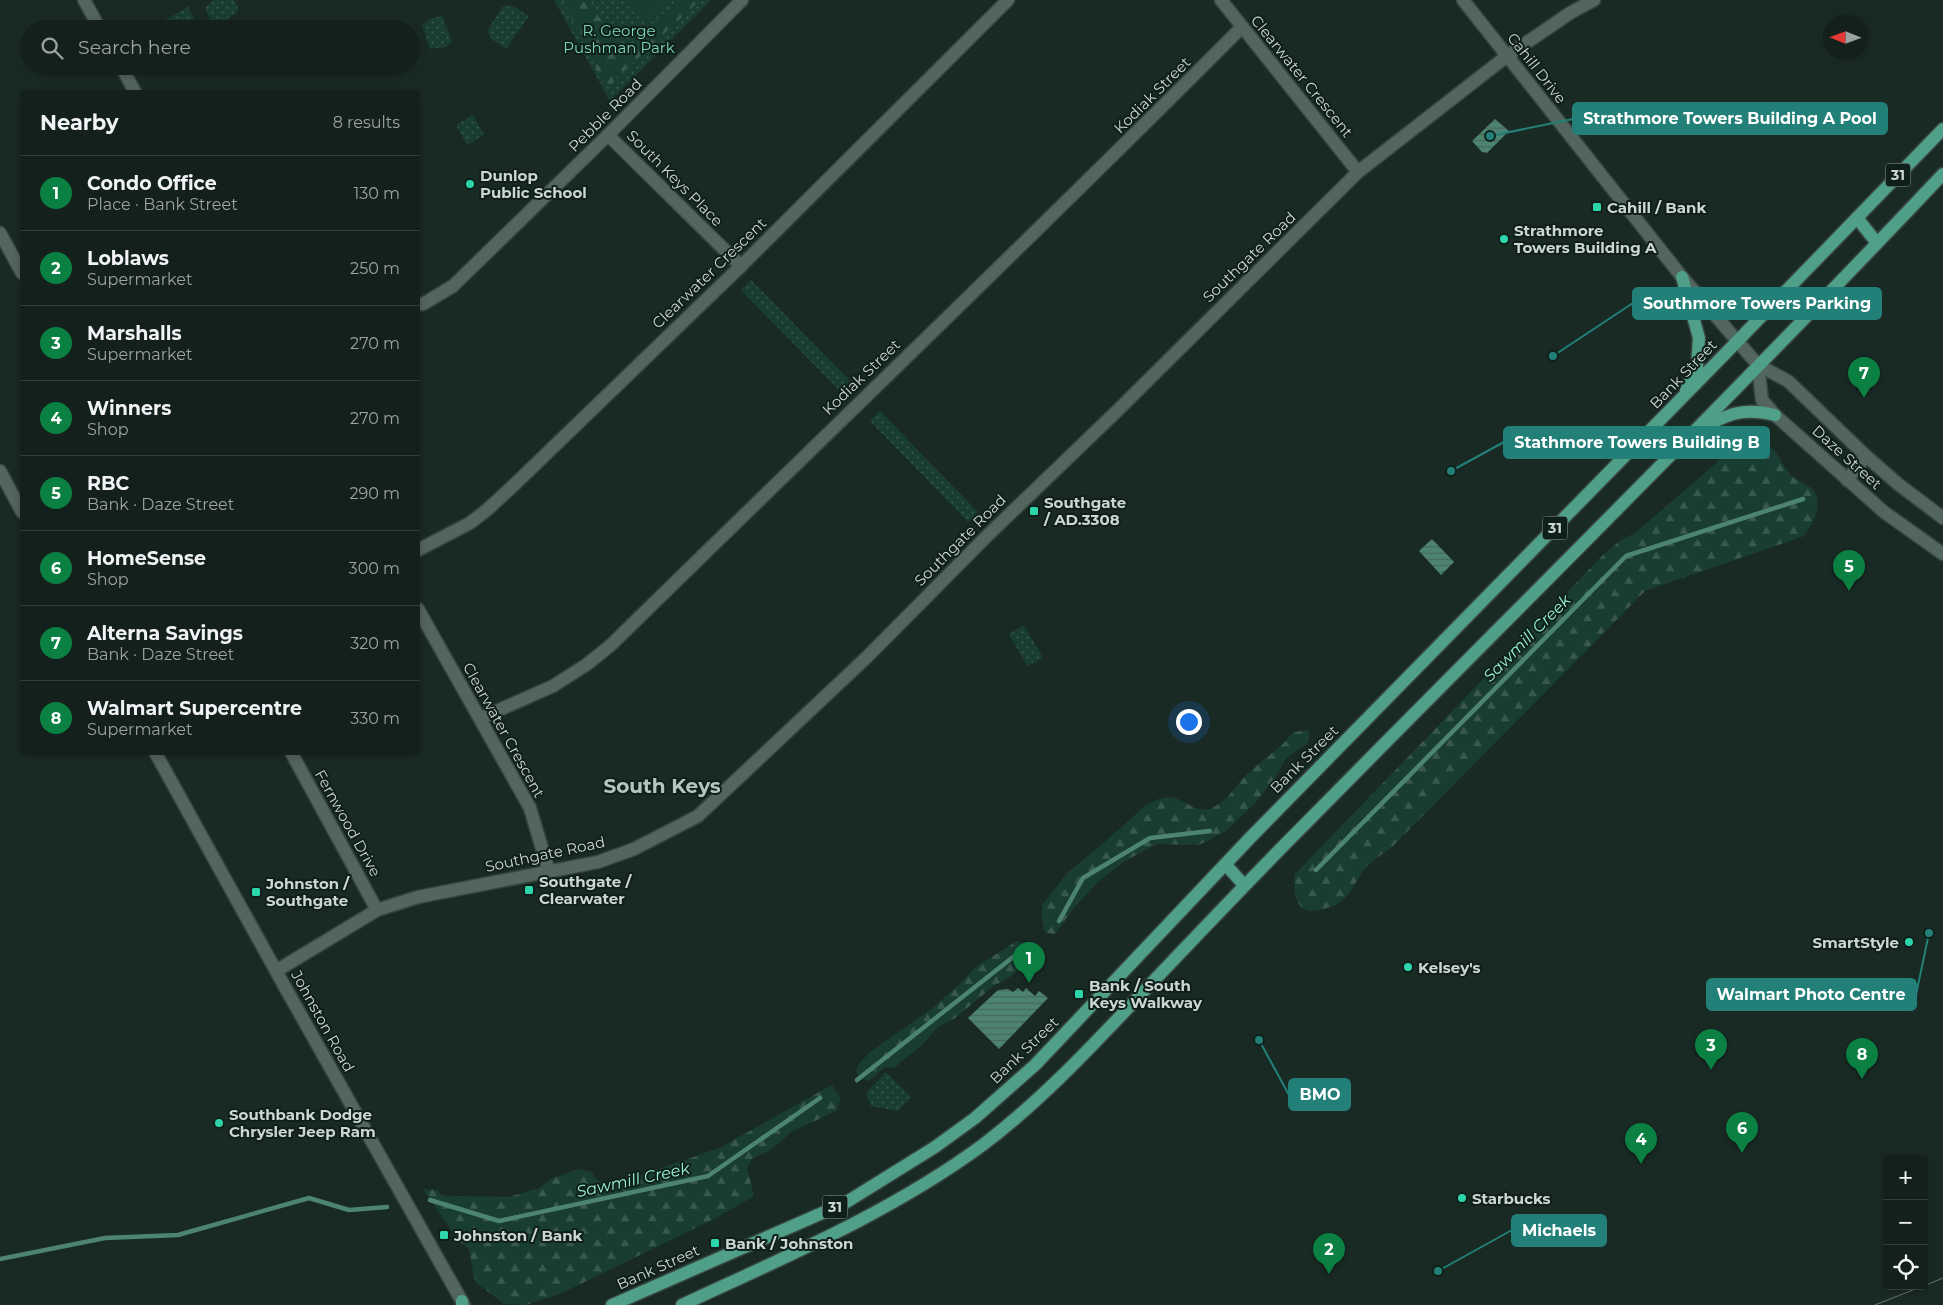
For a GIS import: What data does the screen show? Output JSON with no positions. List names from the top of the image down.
{
  "streets": {
    "main road": ["31", "Bank Street"],
    "street": [
      "Cahill Drive",
      "Clearwater Crescent",
      "Kodiak Street",
      "Pebble Road",
      "South Keys Place",
      "Southgate Road",
      "Daze Street",
      "Fernwood Drive",
      "Johnston Road"
    ]
  },
  "crossings": [
    ["Cahill Drive", "Southgate Road"],
    ["Cahill Drive", "Bank Street"],
    ["Cahill Drive", "Daze Street"],
    ["Clearwater Crescent", "Kodiak Street"],
    ["Clearwater Crescent", "South Keys Place"],
    ["Clearwater Crescent", "Southgate Road"],
    ["Pebble Road", "South Keys Place"],
    ["31", "Daze Street"],
    ["Southgate Road", "Fernwood Drive"],
    ["Southgate Road", "Johnston Road"],
    ["Bank Street", "Daze Street"]
  ],
  "districts": ["South Keys"],
  "water": ["Sawmill Creek"],
  "parks": ["R. George Pushman Park"],
  "places": {
    "other": [
      "Strathmore Towers Building A Pool",
      "Dunlop Public School",
      "Strathmore Towers Building A",
      "Southmore Towers Parking",
      "Stathmore Towers Building B",
      "Walmart Photo Centre",
      "SmartStyle",
      "Kelsey's",
      "BMO",
      "Southbank Dodge Chrysler Jeep Ram",
      "Starbucks",
      "Michaels"
    ],
    "transit": [
      "Cahill / Bank",
      "Southgate / AD.3308",
      "Southgate / Clearwater",
      "Johnston / Southgate",
      "Bank / South Keys Walkway",
      "Johnston / Bank",
      "Bank / Johnston"
    ]
  },
  "north": "left",
  "page": {
    "search": "Search here",
    "heading": ["Nearby", "8 results"],
    "list": [
      {
        "mark": "1",
        "name": "Condo Office",
        "note": "Place · Bank Street",
        "value": "130 m"
      },
      {
        "mark": "2",
        "name": "Loblaws",
        "note": "Supermarket",
        "value": "250 m"
      },
      {
        "mark": "3",
        "name": "Marshalls",
        "note": "Supermarket",
        "value": "270 m"
      },
      {
        "mark": "4",
        "name": "Winners",
        "note": "Shop",
        "value": "270 m"
      },
      {
        "mark": "5",
        "name": "RBC",
        "note": "Bank · Daze Street",
        "value": "290 m"
      },
      {
        "mark": "6",
        "name": "HomeSense",
        "note": "Shop",
        "value": "300 m"
      },
      {
        "mark": "7",
        "name": "Alterna Savings",
        "note": "Bank · Daze Street",
        "value": "320 m"
      },
      {
        "mark": "8",
        "name": "Walmart Supercentre",
        "note": "Supermarket",
        "value": "330 m"
      }
    ],
    "pins": [
      "7",
      "5",
      "1",
      "3",
      "8",
      "6",
      "4",
      "2"
    ],
    "map_buttons": ["+", "−"]
  }
}
